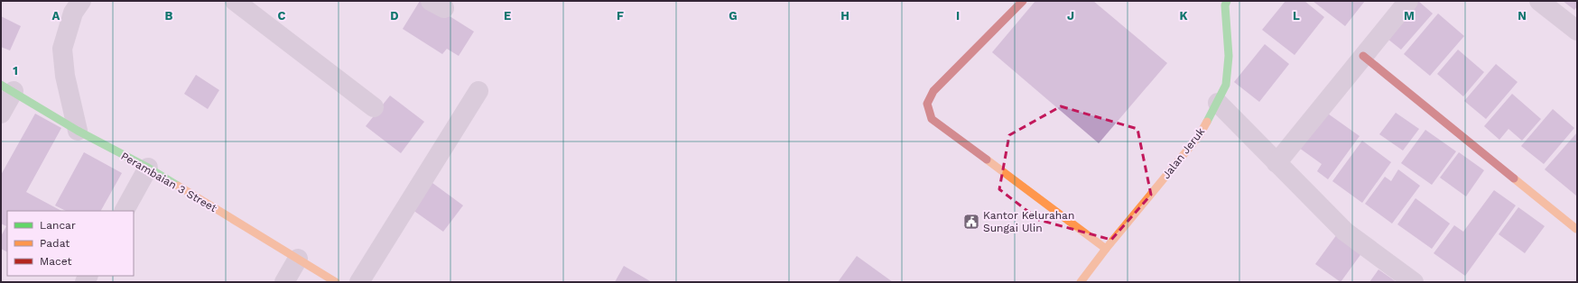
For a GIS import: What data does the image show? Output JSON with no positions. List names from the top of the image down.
{
  "streets": {
    "street": ["Jalan Jeruk", "Perambaian 3 Street"]
  },
  "places": {
    "public building": ["Kantor Kelurahan Sungai Ulin"]
  },
  "legend": ["Lancar", "Padat", "Macet"],
  "grid": {
    "columns": [
      "A",
      "B",
      "C",
      "D",
      "E",
      "F",
      "G",
      "H",
      "I",
      "J",
      "K",
      "L",
      "M",
      "N"
    ],
    "rows": ["1"]
  }
}
